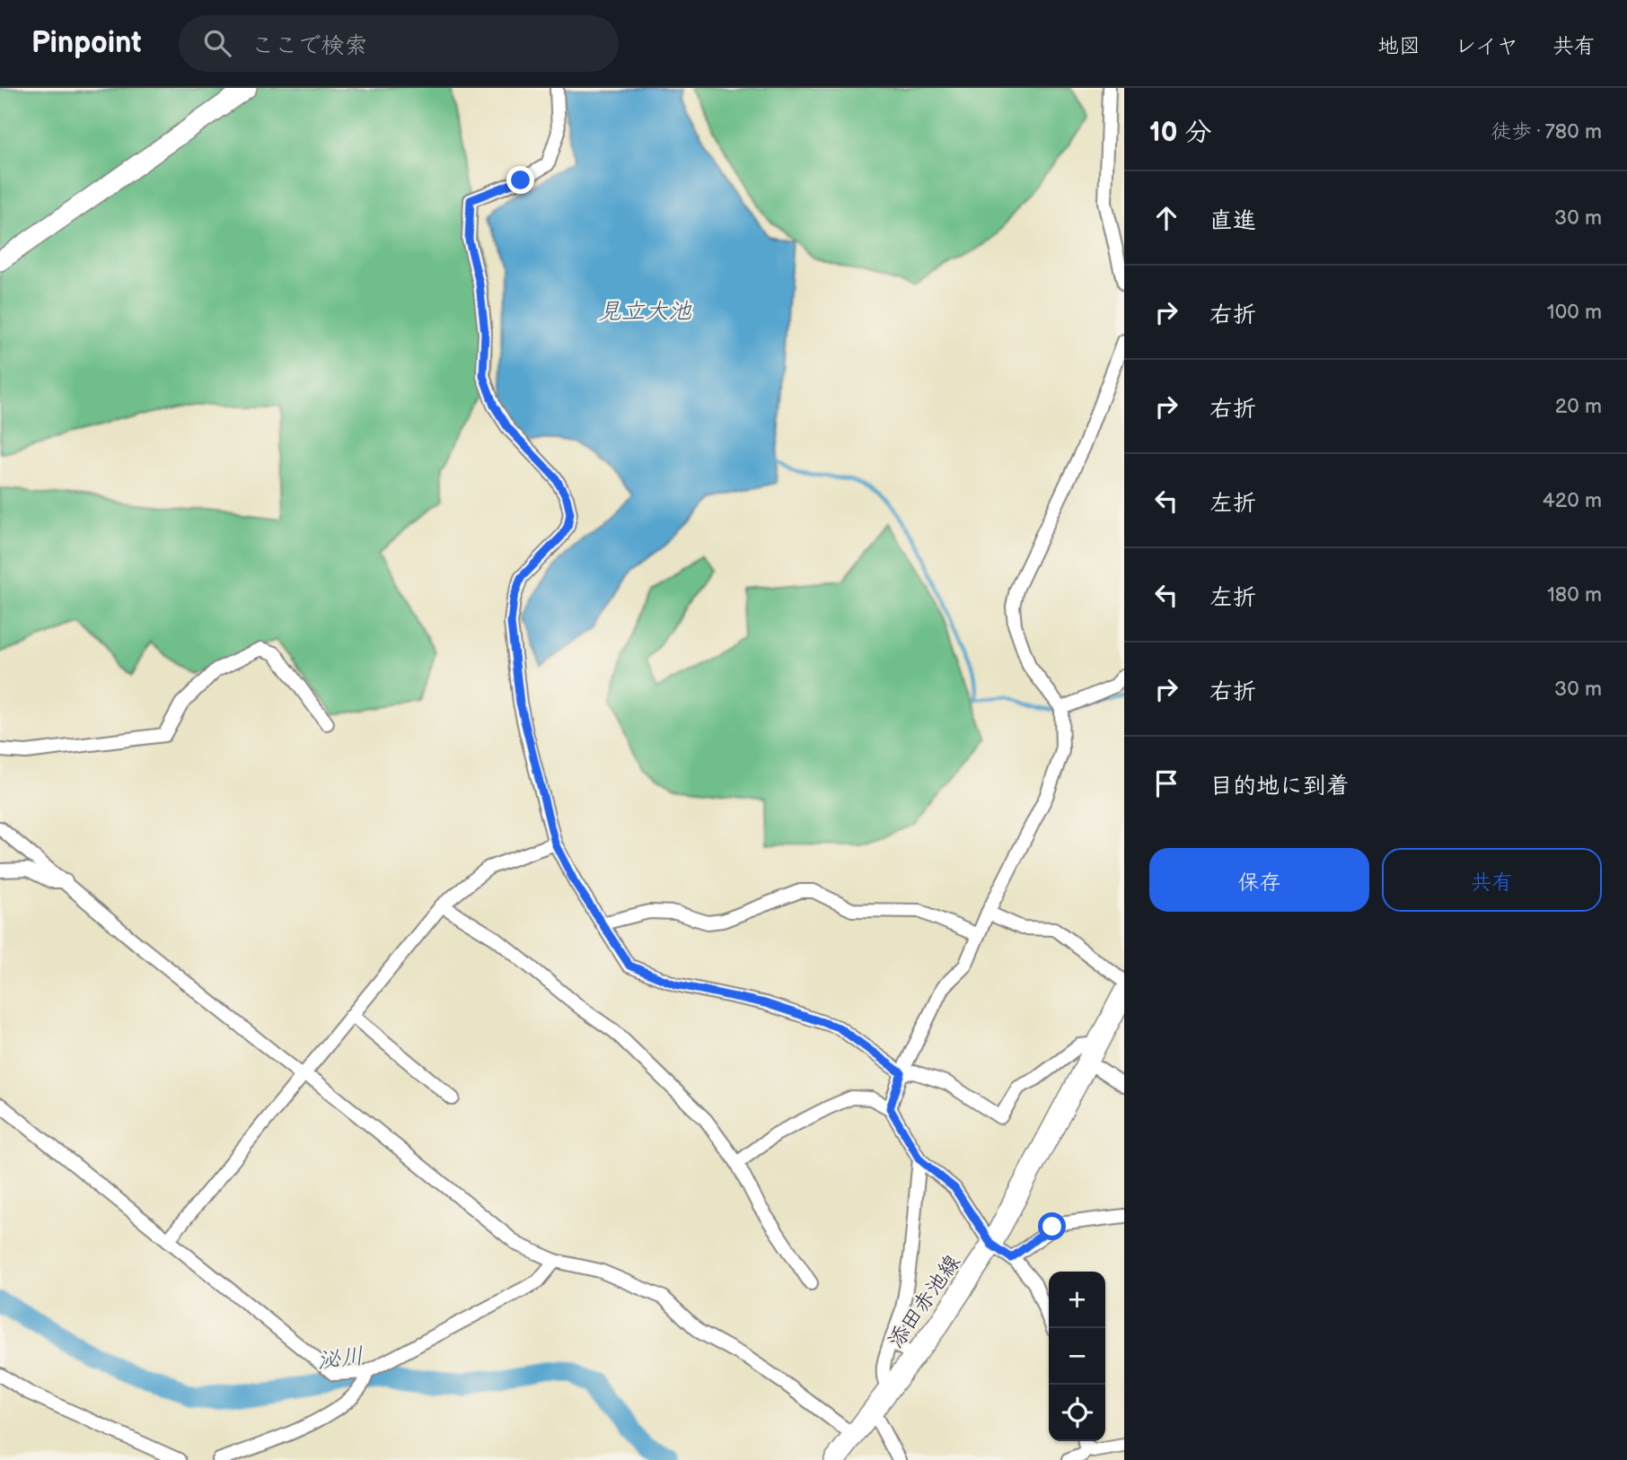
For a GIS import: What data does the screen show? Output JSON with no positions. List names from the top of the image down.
{
  "streets": {
    "main road": ["添田赤池線"]
  },
  "water": ["見立大池", "泌川"],
  "page": {
    "header": "Pinpoint",
    "search": "ここで検索",
    "nav": ["地図", "レイヤ", "共有"],
    "heading": ["10 分", "徒歩 · 780 m"],
    "list": [
      ["直進", "30 m"],
      ["右折", "100 m"],
      ["右折", "20 m"],
      ["左折", "420 m"],
      ["左折", "180 m"],
      ["右折", "30 m"],
      "目的地に到着"
    ],
    "buttons": ["保存", "共有"],
    "map_buttons": ["+", "−"]
  }
}
